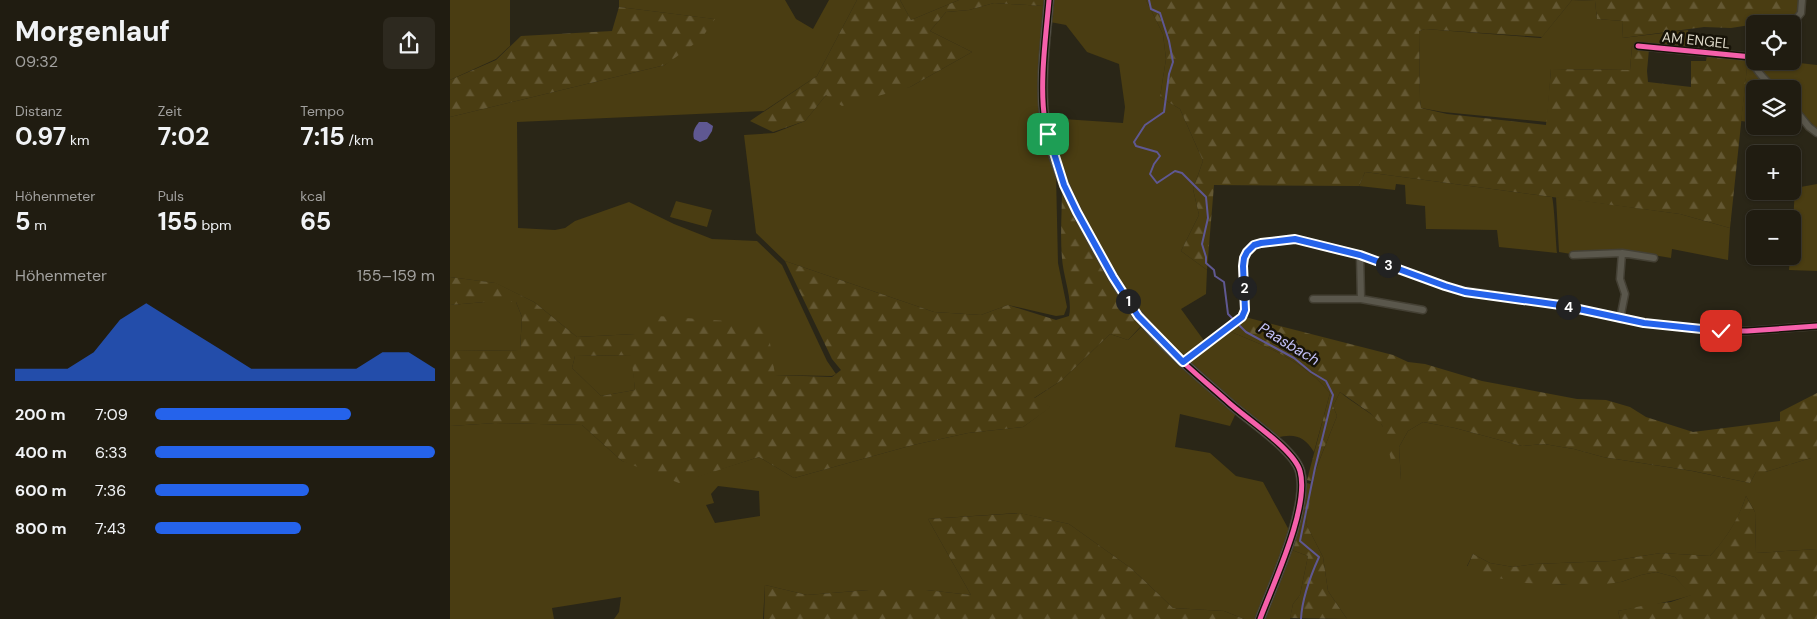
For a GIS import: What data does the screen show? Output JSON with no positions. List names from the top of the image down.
{
  "streets": {
    "street": ["AM ENGEL"]
  },
  "water": ["Paasbach"],
  "page": {
    "heading": ["Morgenlauf", "09:32"],
    "map_buttons": ["+", "−"],
    "stats": [
      ["Distanz", "0.97 km"],
      ["Zeit", "7:02"],
      ["Tempo", "7:15 /km"],
      ["Höhenmeter", "5 m"],
      ["Puls", "155 bpm"],
      ["kcal", "65"]
    ],
    "pins": [
      "3",
      "2",
      "1",
      "4"
    ],
    "chart": ["Höhenmeter", "155–159 m"],
    "list": [
      {
        "name": "200 m",
        "note": "7:09"
      },
      {
        "name": "400 m",
        "note": "6:33"
      },
      {
        "name": "600 m",
        "note": "7:36"
      },
      {
        "name": "800 m",
        "note": "7:43"
      }
    ]
  }
}
